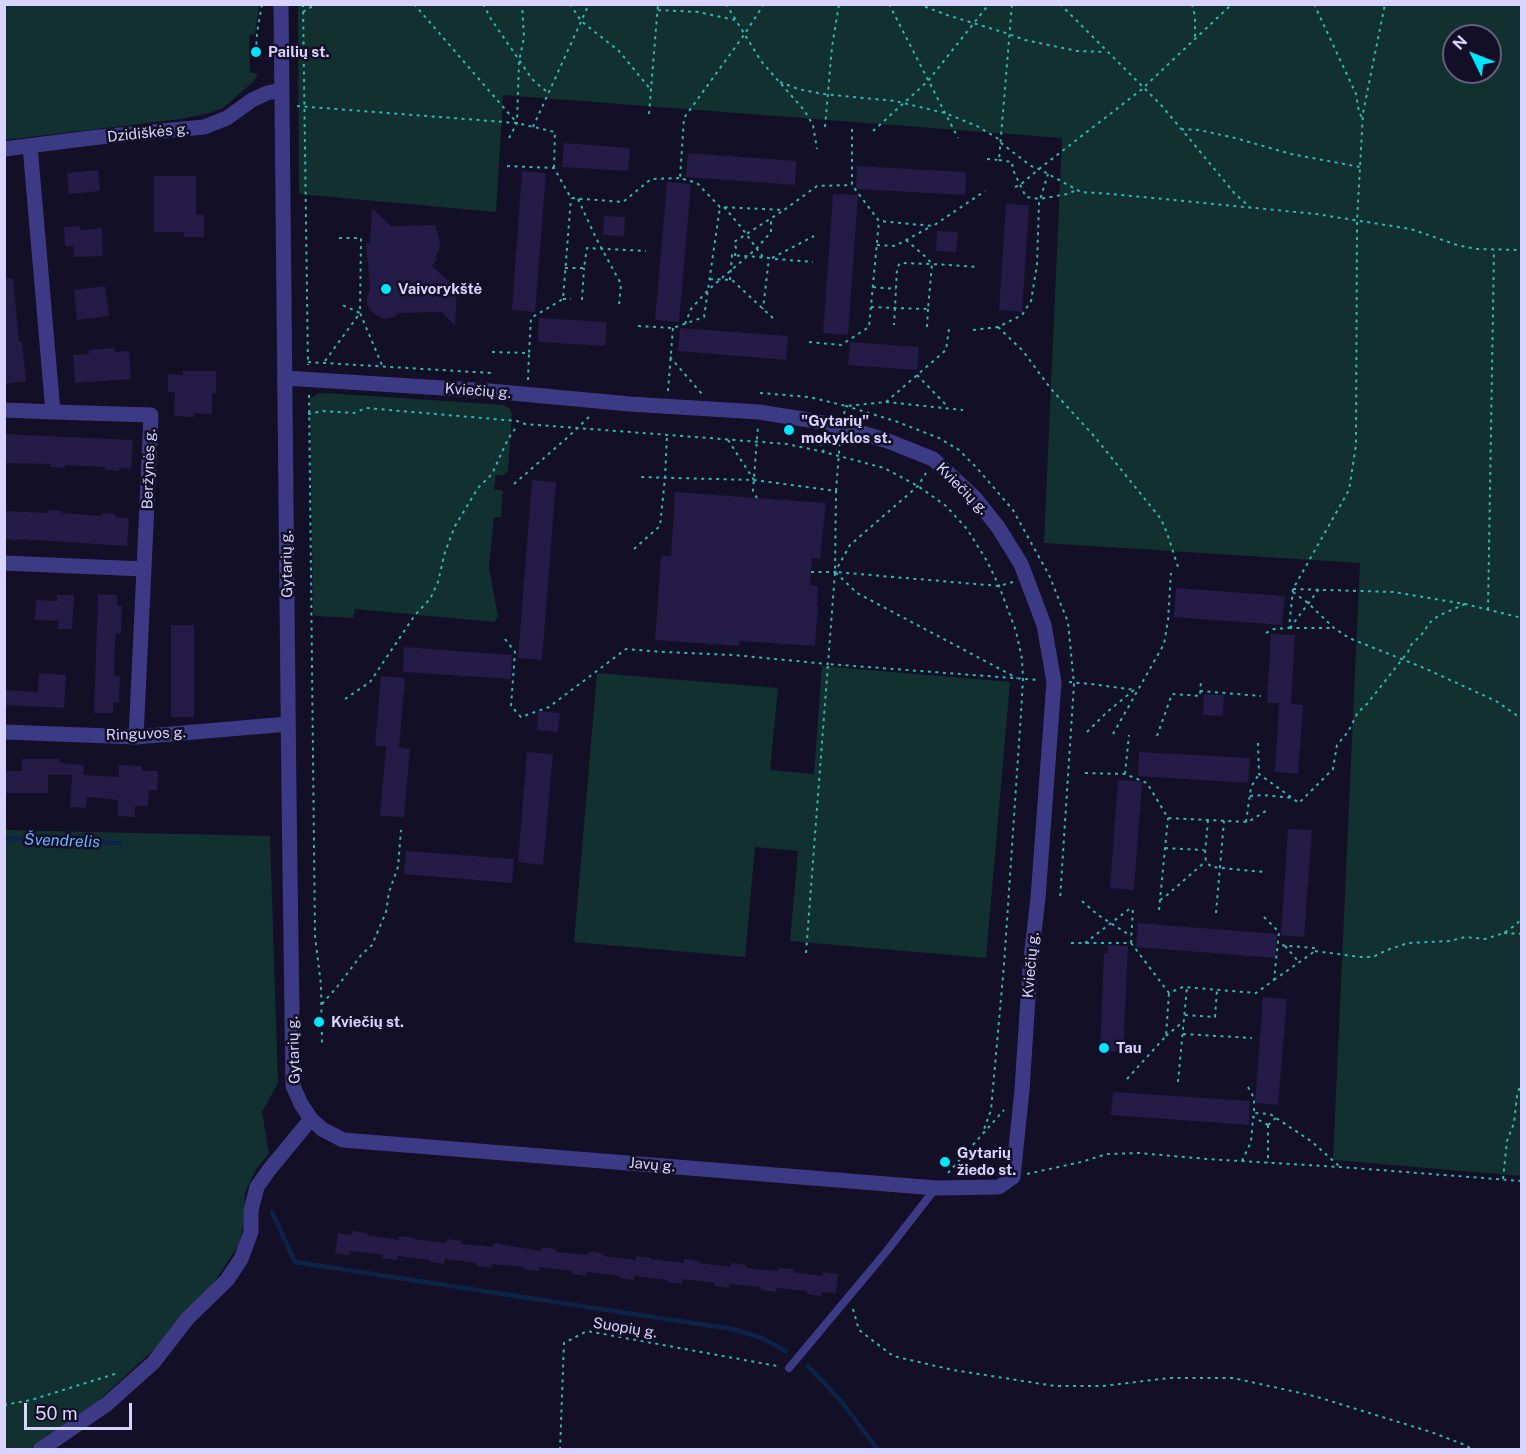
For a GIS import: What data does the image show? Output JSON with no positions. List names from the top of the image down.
{
  "streets": {
    "street": [
      "Dzidiškės g.",
      "Kviečių g.",
      "Beržynės g.",
      "Gytarių g.",
      "Ringuvos g.",
      "Javų g."
    ],
    "path": ["Suopių g."]
  },
  "crossings": [
    ["Dzidiškės g.", "Gytarių g."],
    ["Kviečių g.", "Gytarių g."],
    ["Kviečių g.", "Javų g."],
    ["Gytarių g.", "Ringuvos g."],
    ["Gytarių g.", "Javų g."]
  ],
  "water": ["Švendrelis"],
  "places": [
    "Pailių st.",
    "Vaivorykštė",
    "\"Gytarių\" mokyklos st.",
    "Kviečių st.",
    "Tau",
    "Gytarių žiedo st."
  ],
  "scale_bar": "50 m",
  "north": "top left"
}
